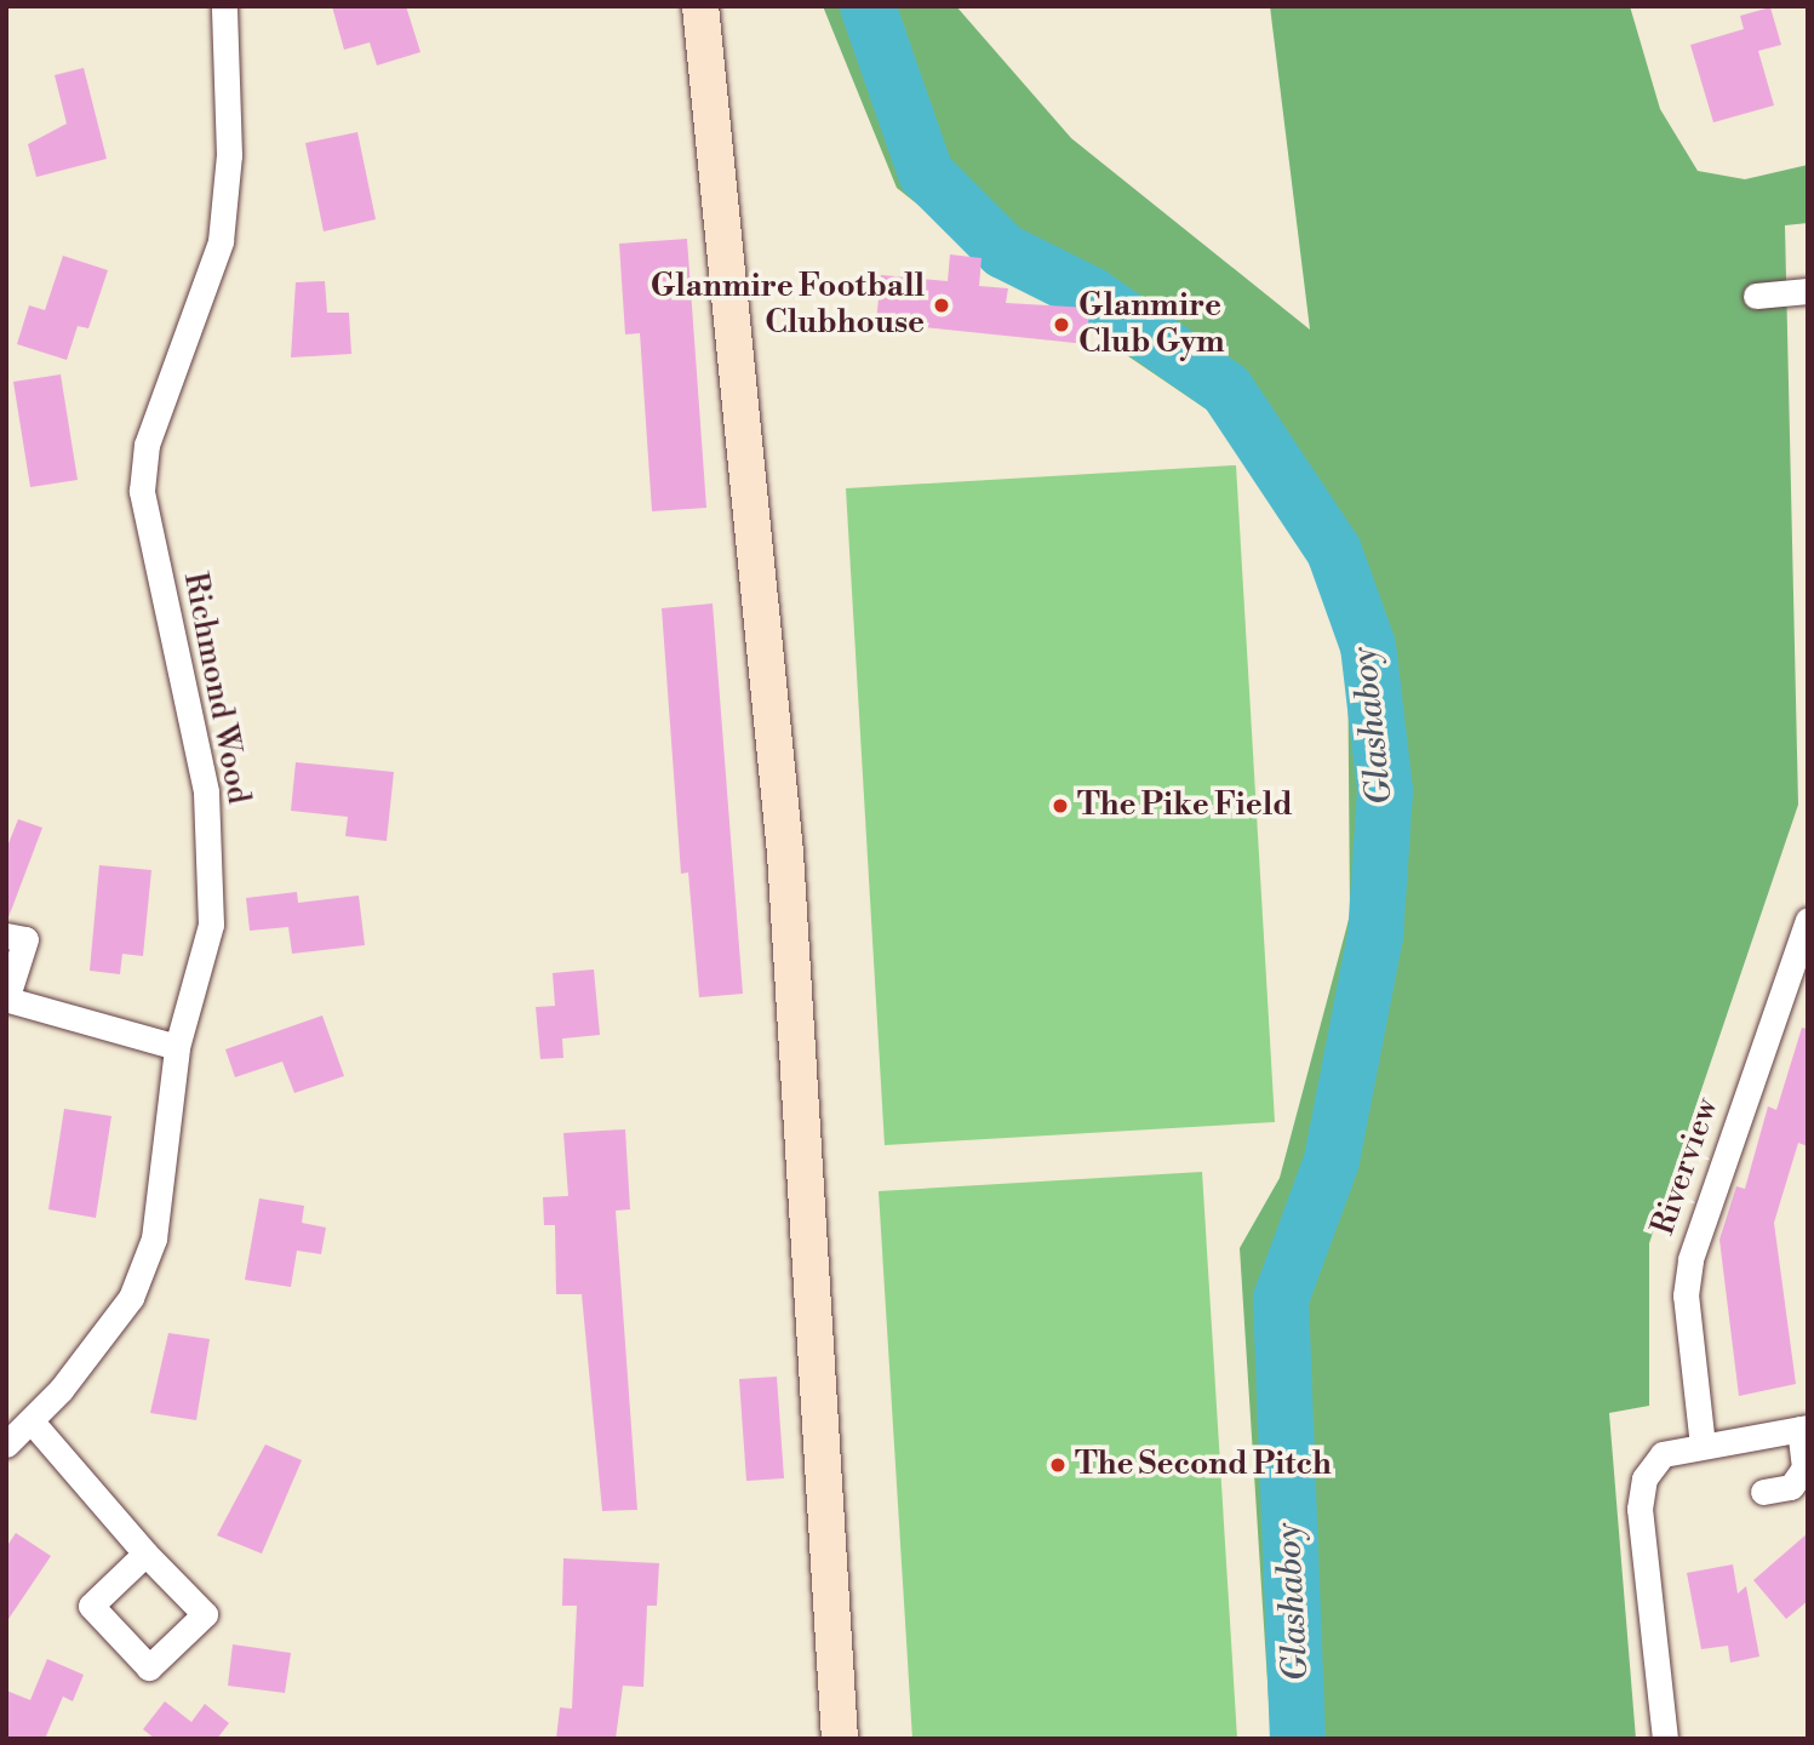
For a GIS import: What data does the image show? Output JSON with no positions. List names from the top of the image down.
{
  "streets": {
    "street": ["Richmond Wood", "Riverview"]
  },
  "water": ["Glashaboy"],
  "places": [
    "Glanmire Football Clubhouse",
    "Glanmire Club Gym",
    "The Pike Field",
    "The Second Pitch"
  ]
}
